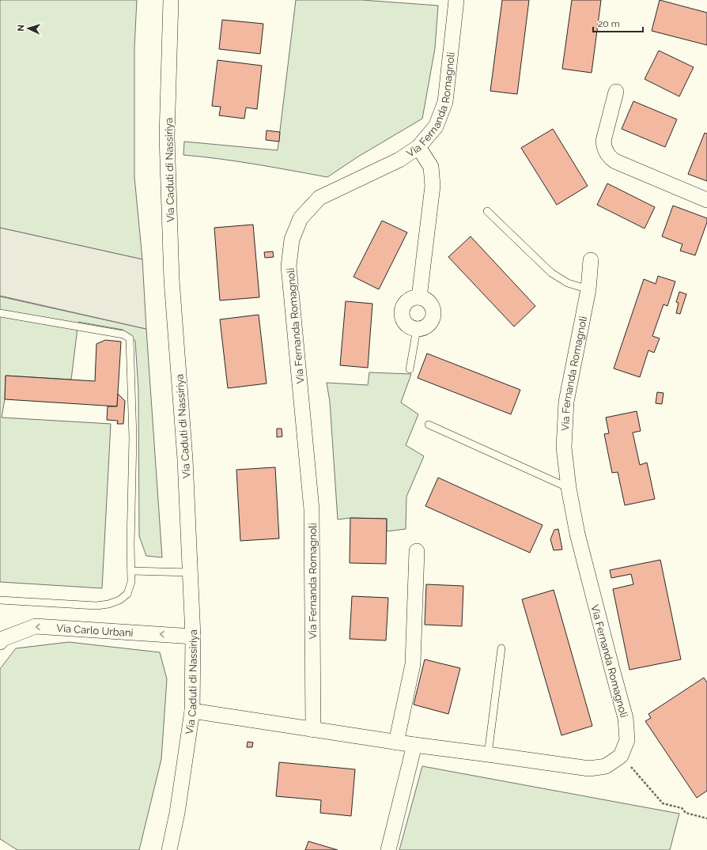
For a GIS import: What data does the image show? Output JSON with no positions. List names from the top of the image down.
{
  "streets": {
    "street": ["Via Fernanda Romagnoli", "Via Caduti di Nassiriya", "Via Carlo Urbani"]
  },
  "crossings": [
    ["Via Caduti di Nassiriya", "Via Carlo Urbani"]
  ],
  "one_way": ["Via Carlo Urbani"],
  "scale_bar": "20 m",
  "north": "left"
}
